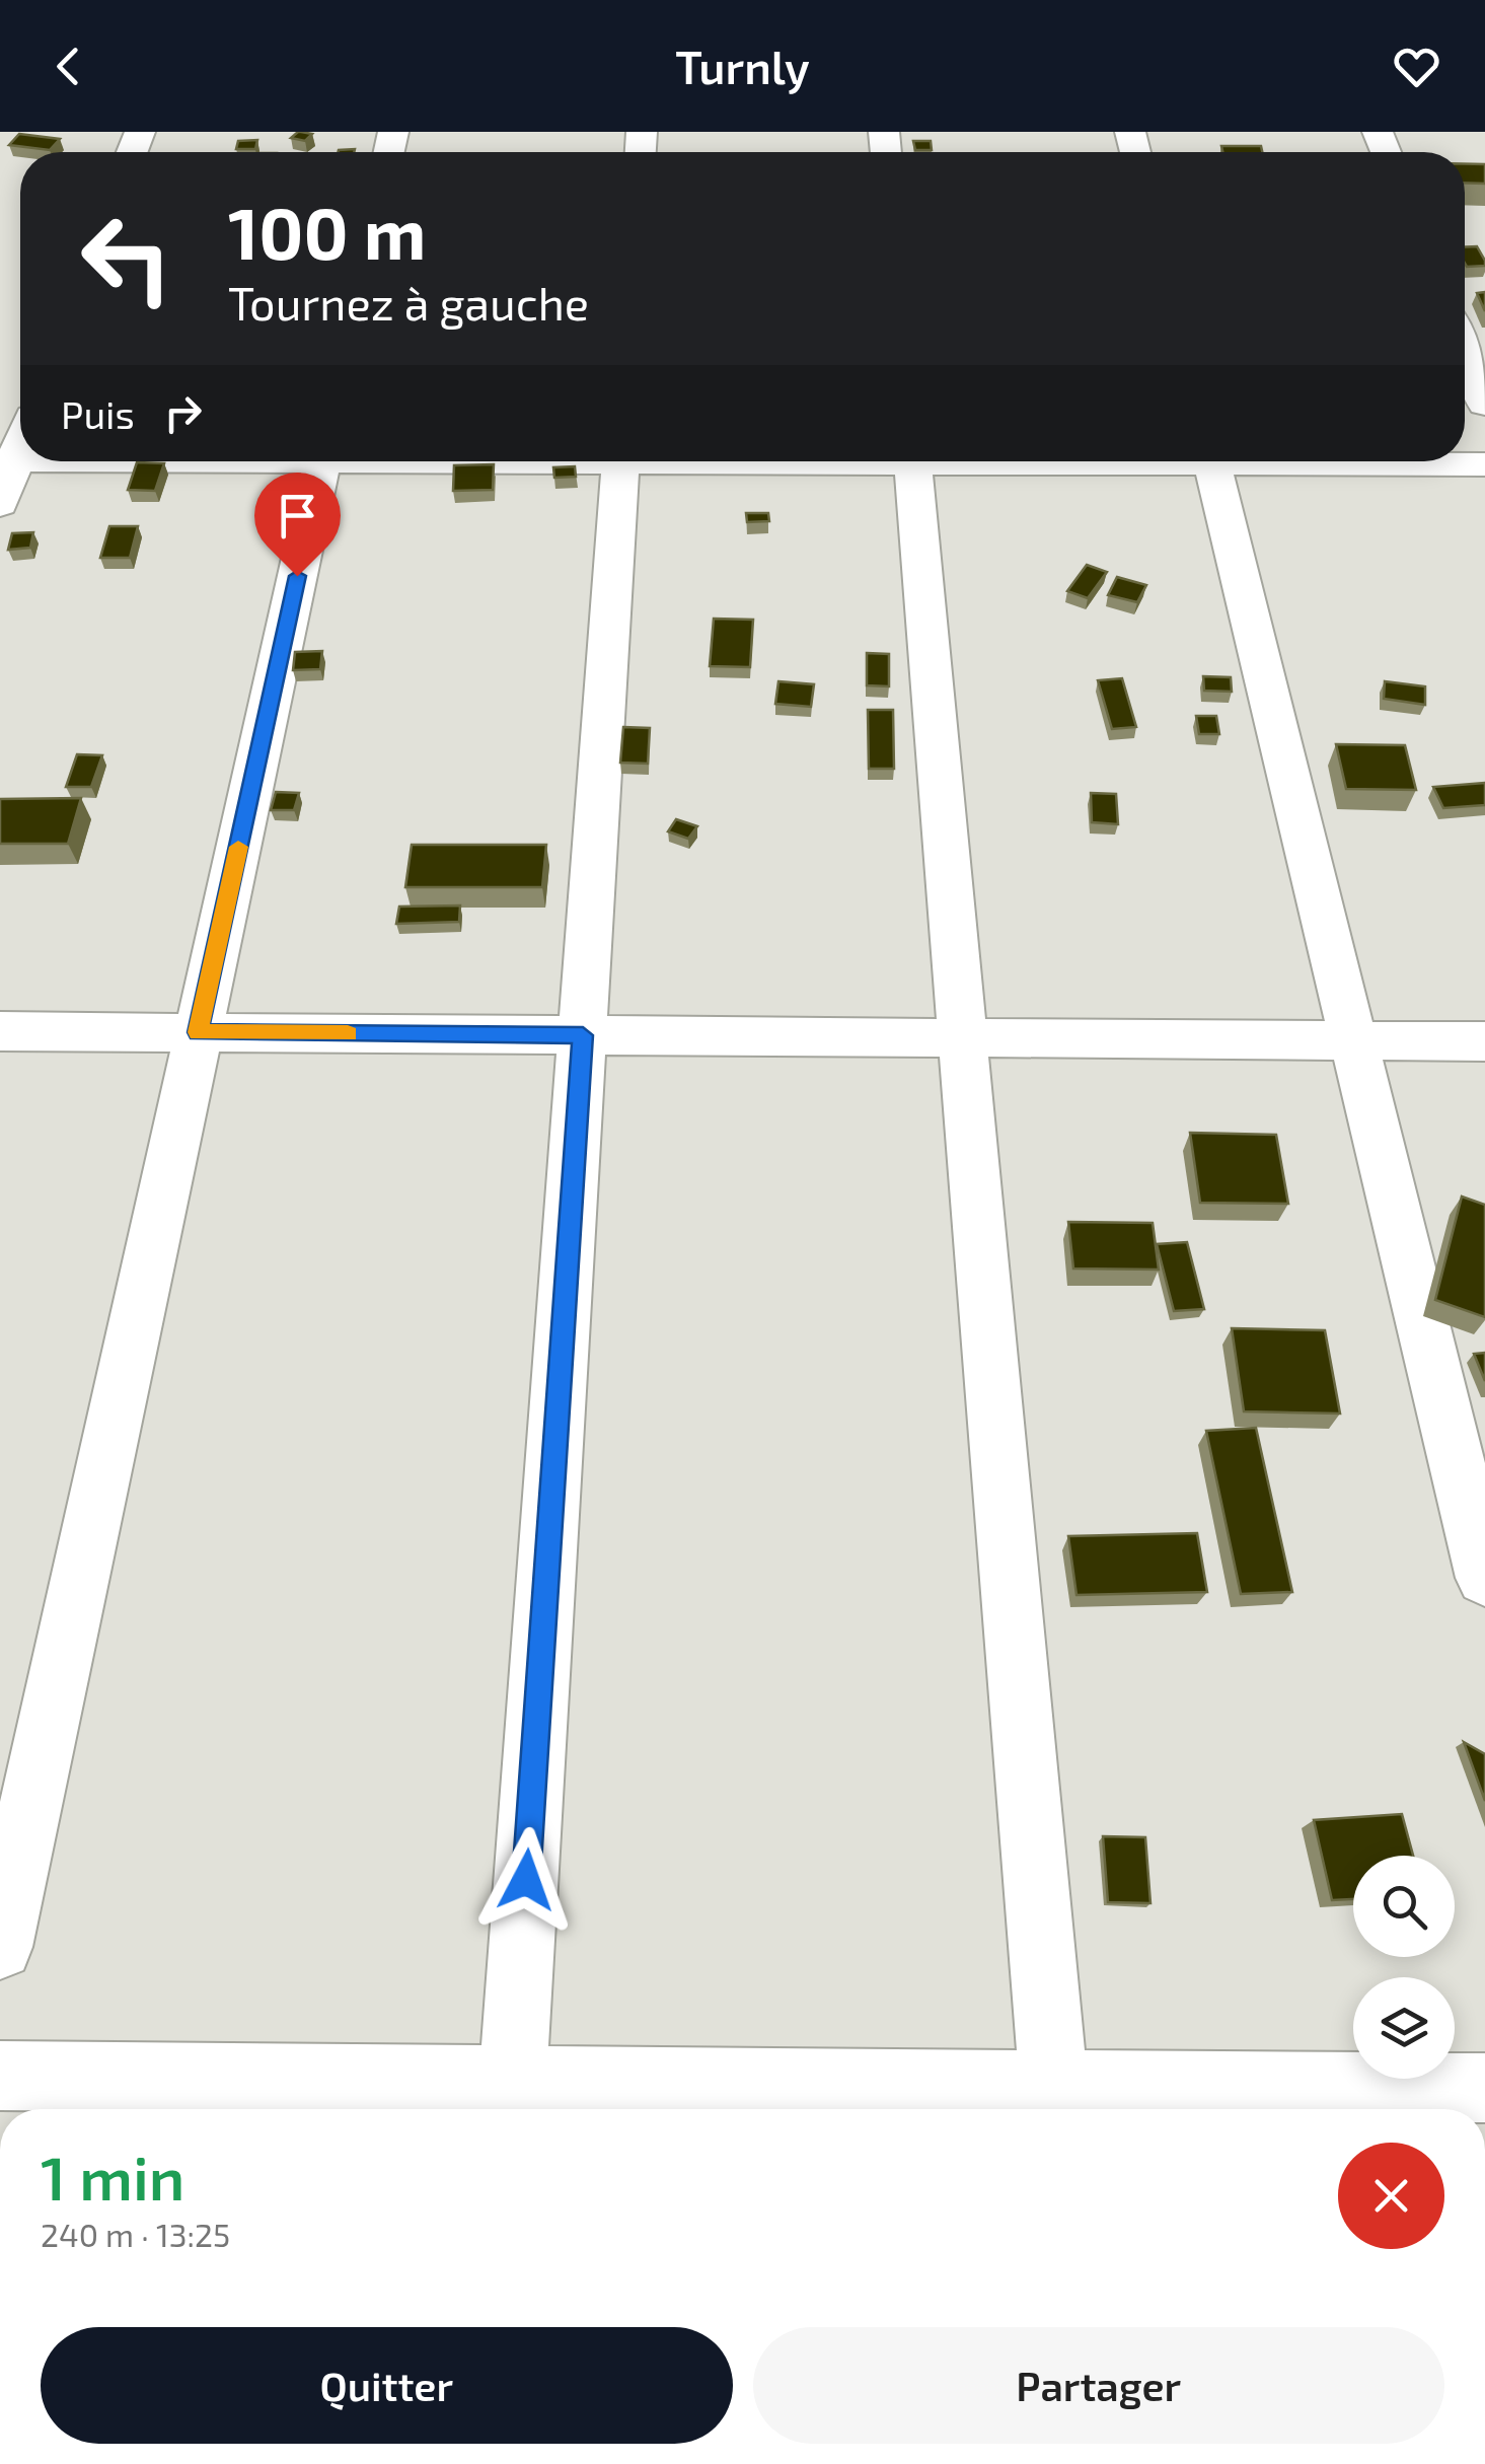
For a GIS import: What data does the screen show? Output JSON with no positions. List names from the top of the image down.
{
  "page": {
    "header": "Turnly",
    "turn": ["100 m", "Tournez à gauche"],
    "then": "Puis",
    "heading": ["1 min", "240 m · 13:25"],
    "buttons": ["Quitter", "Partager"]
  }
}
